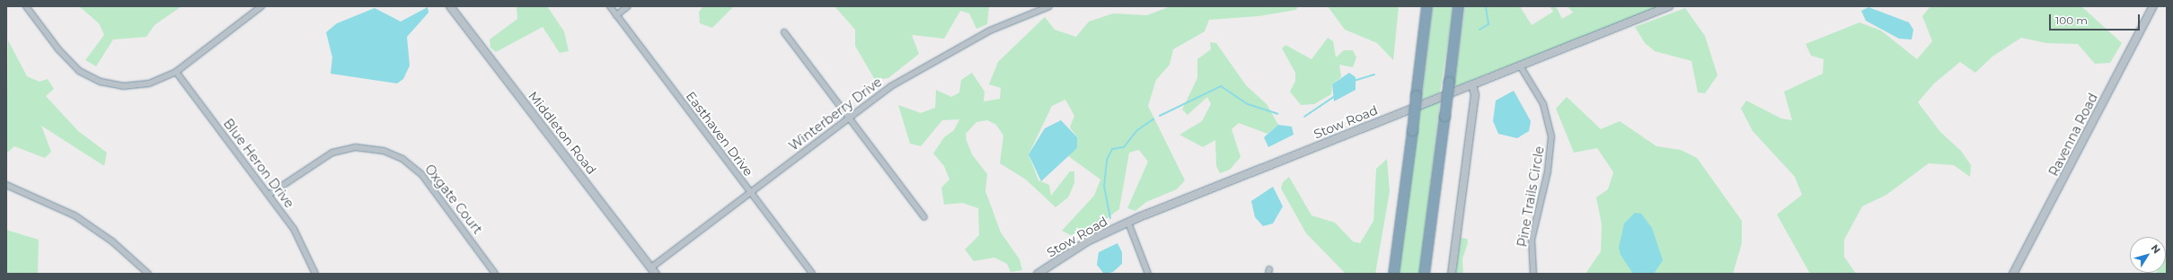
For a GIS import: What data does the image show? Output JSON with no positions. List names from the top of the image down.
{
  "streets": {
    "street": [
      "Winterberry Drive",
      "Stow Road",
      "Middleton Road",
      "Easthaven Drive",
      "Ravenna Road",
      "Blue Heron Drive",
      "Pine Trails Circle",
      "Oxgate Court"
    ]
  },
  "crossings": [
    ["Winterberry Drive", "Middleton Road"],
    ["Winterberry Drive", "Easthaven Drive"],
    ["Stow Road", "Pine Trails Circle"],
    ["Blue Heron Drive", "Oxgate Court"]
  ],
  "scale_bar": "100 m",
  "north": "top right"
}
